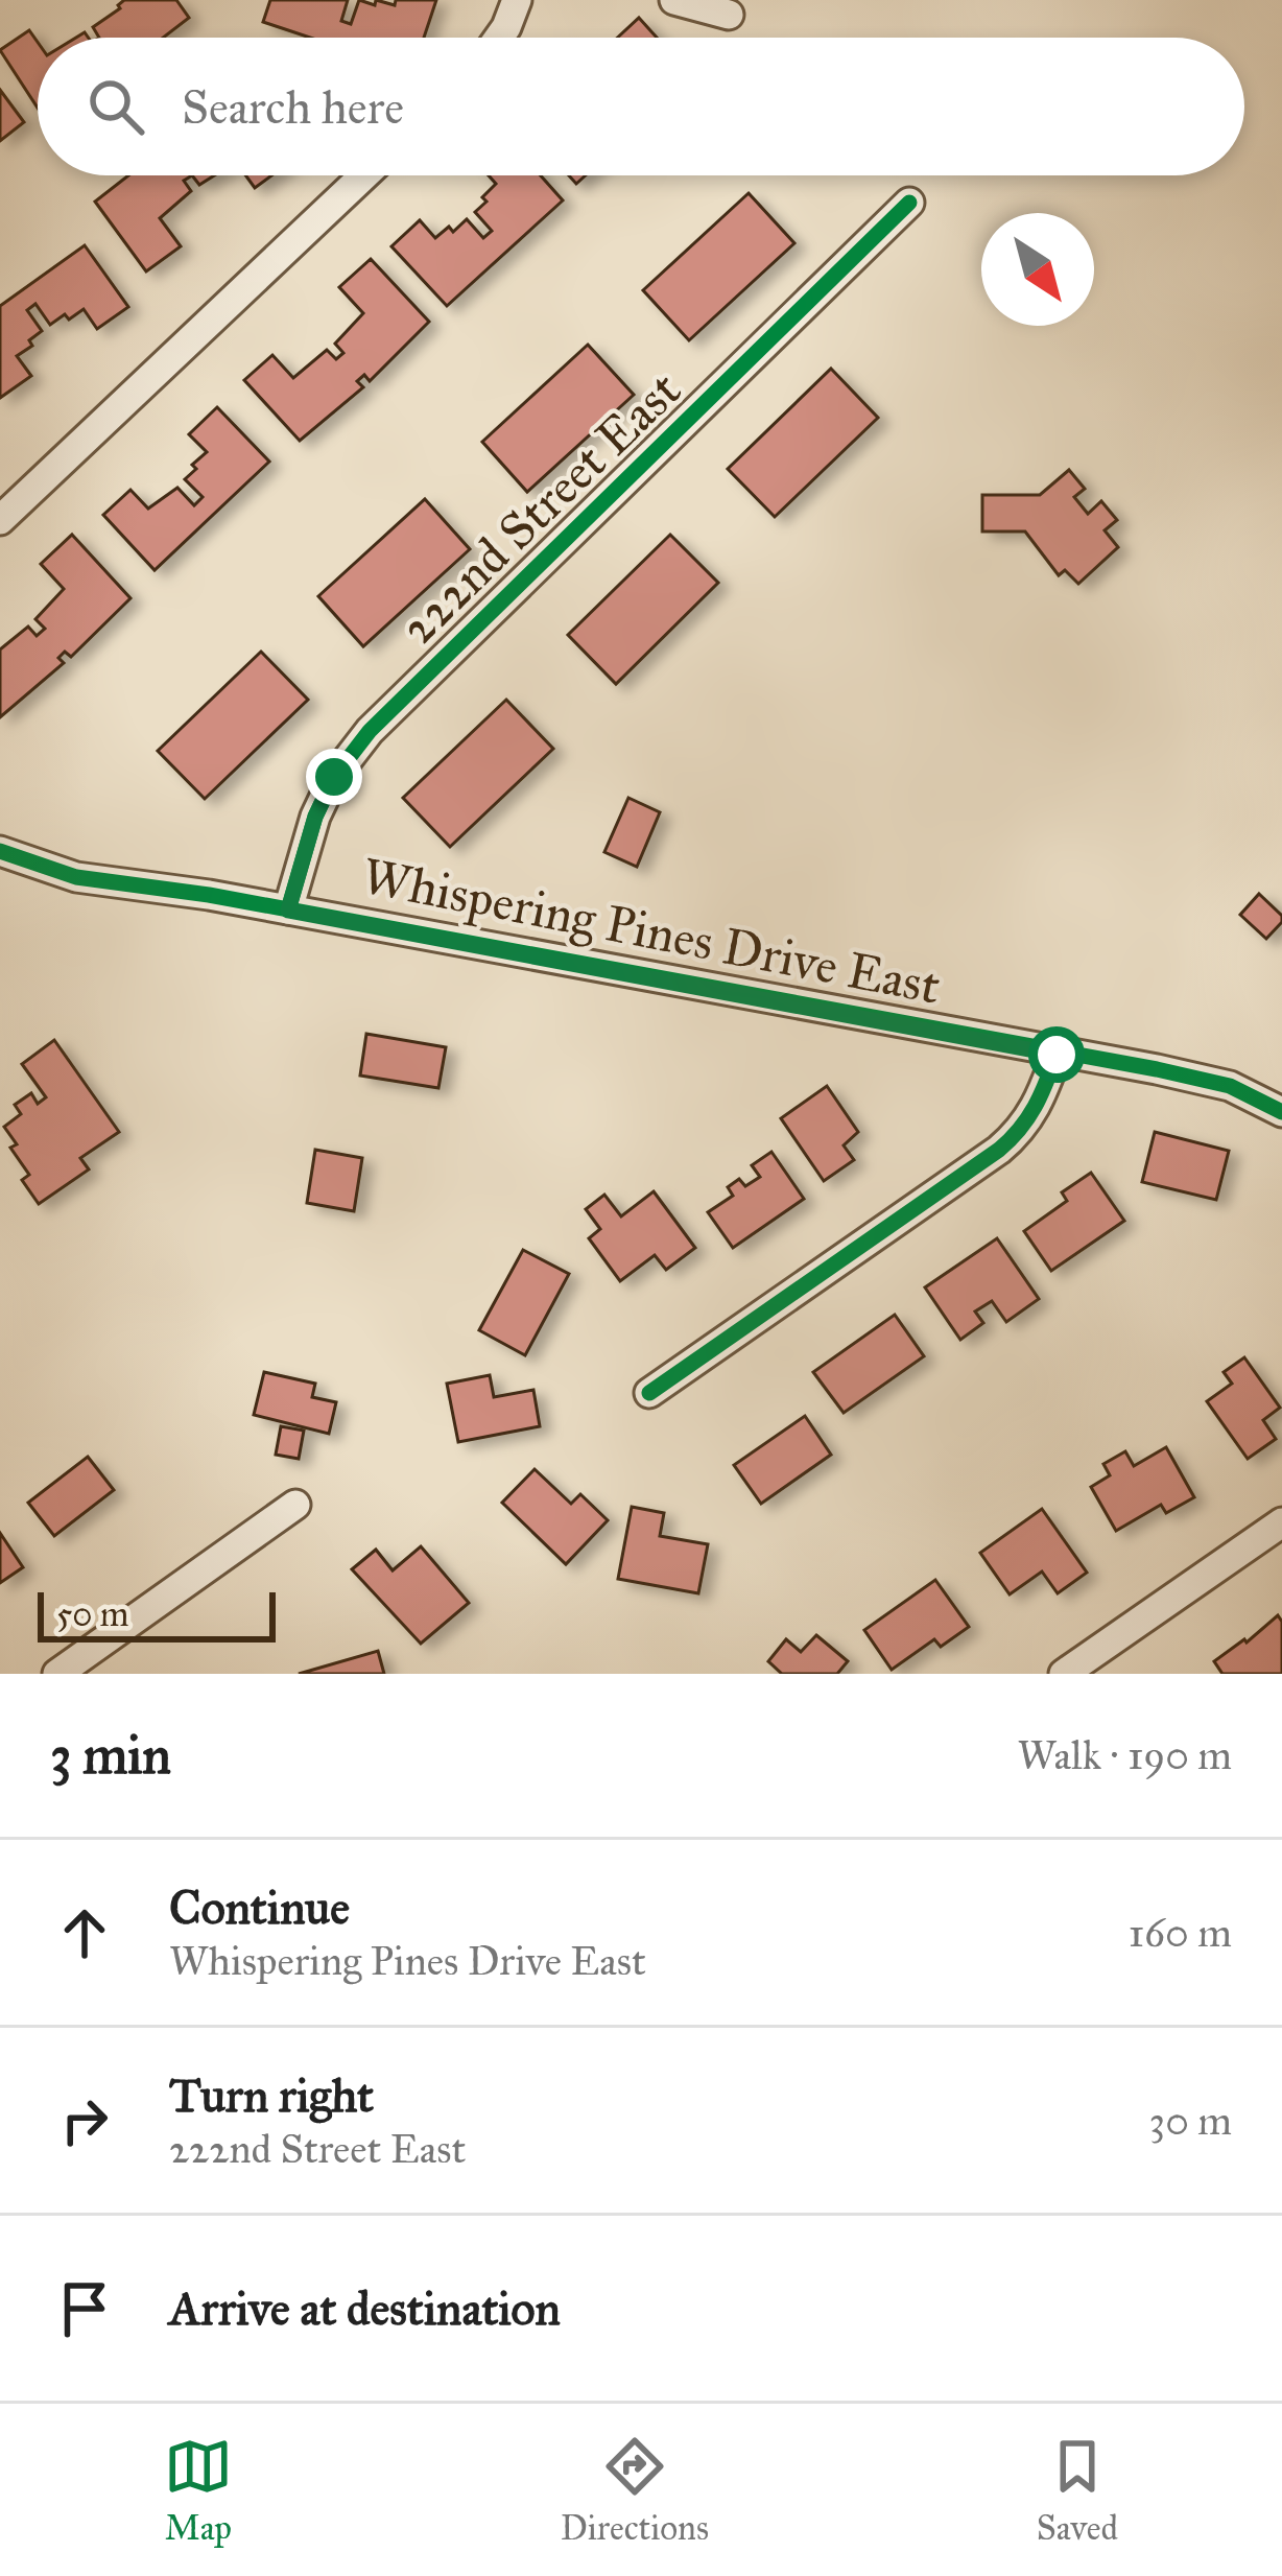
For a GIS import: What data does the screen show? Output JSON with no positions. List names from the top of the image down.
{
  "streets": {
    "street": ["222nd Street East", "Whispering Pines Drive East"]
  },
  "crossings": [
    ["222nd Street East", "Whispering Pines Drive East"]
  ],
  "scale_bar": "50 m",
  "north": "bottom right",
  "page": {
    "search": "Search here",
    "scale": "50 m",
    "heading": ["3 min", "Walk · 190 m"],
    "list": [
      ["Continue", "Whispering Pines Drive East", "160 m"],
      ["Turn right", "222nd Street East", "30 m"],
      "Arrive at destination"
    ],
    "nav": ["Map", "Directions", "Saved"]
  }
}
